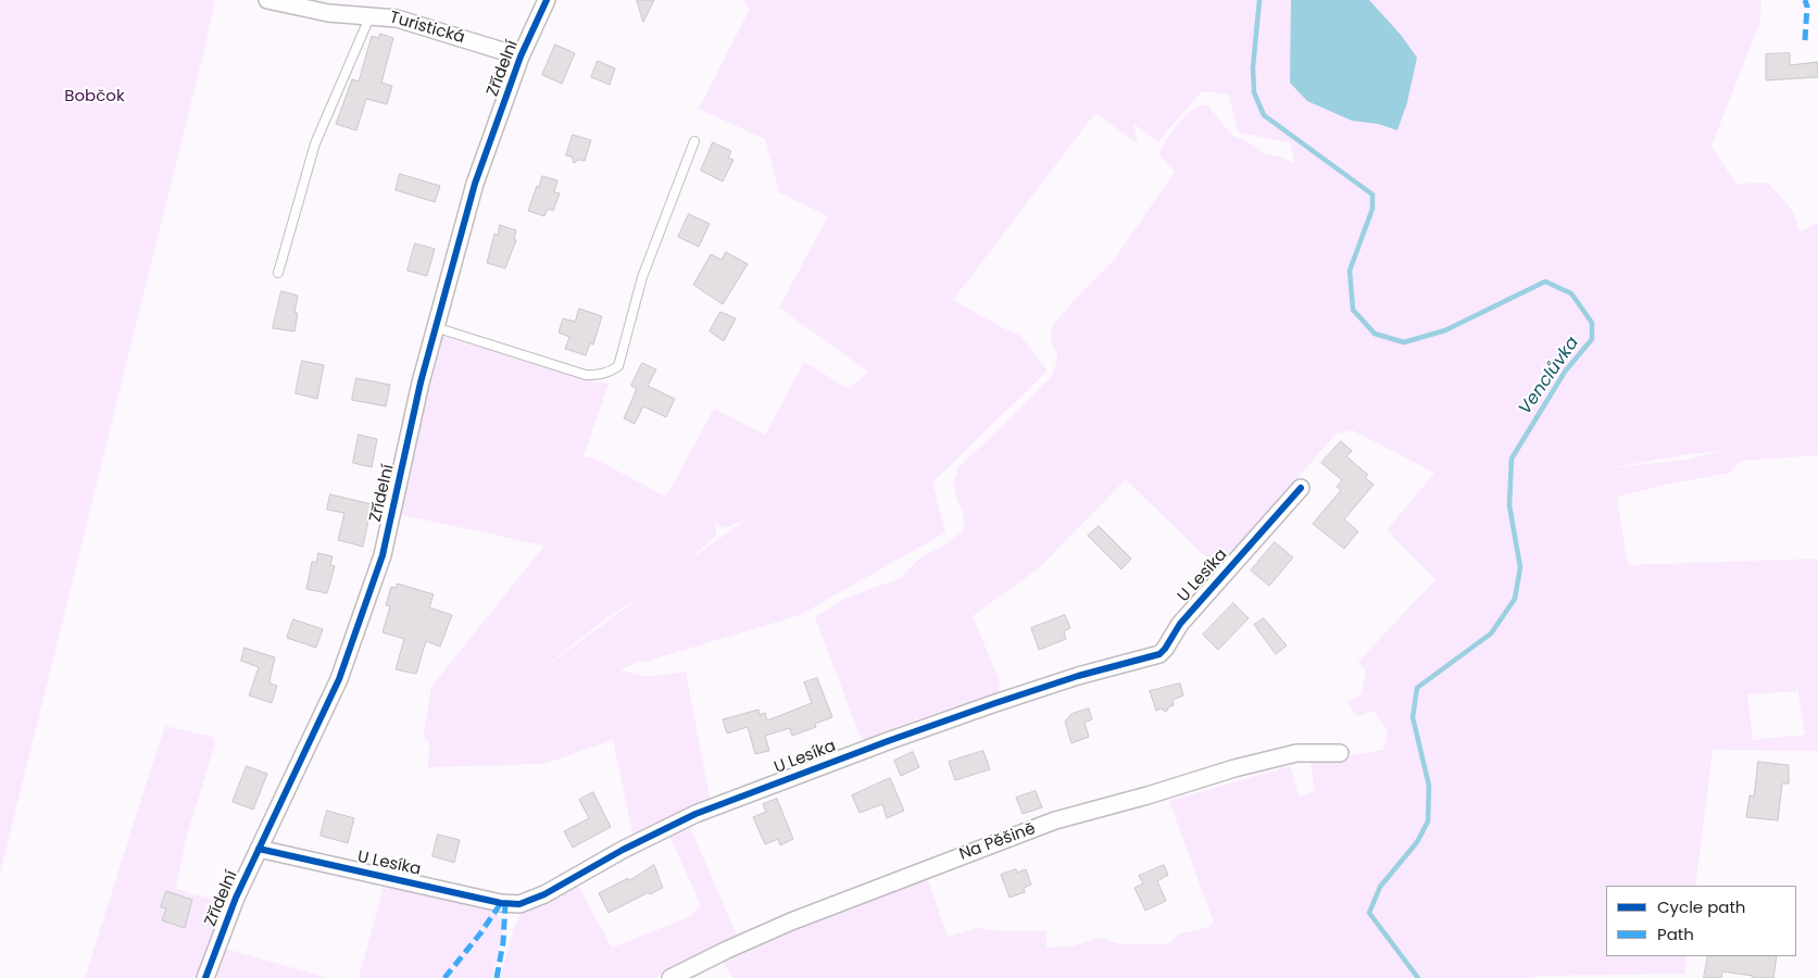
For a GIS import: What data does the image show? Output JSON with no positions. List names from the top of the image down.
{
  "streets": {
    "street": [
      "Turistická",
      "Zřídelní",
      "U Lesíka",
      "Na Pěšině"
    ]
  },
  "crossings": [
    ["Turistická", "Zřídelní"],
    ["Zřídelní", "U Lesíka"]
  ],
  "water": ["Venclůvka"],
  "parks": ["Bobčok"],
  "legend": ["Cycle path", "Path"]
}
